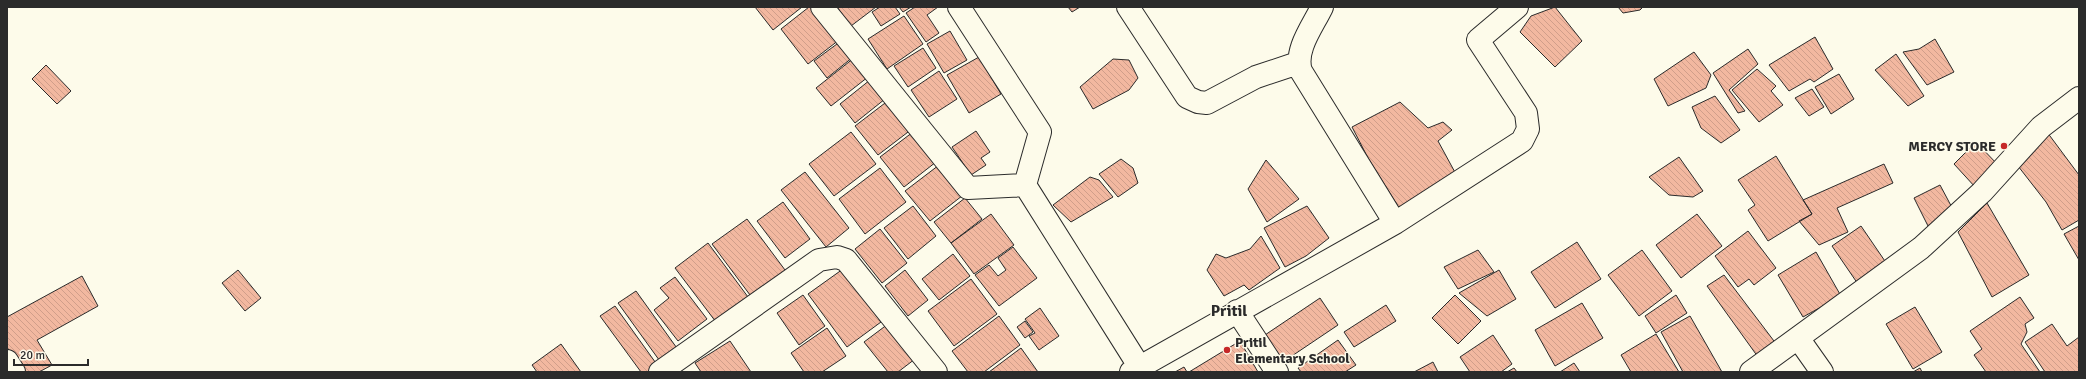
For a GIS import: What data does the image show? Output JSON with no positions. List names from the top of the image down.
{
  "districts": ["Pritil"],
  "places": ["MERCY STORE", "Pritil Elementary School"],
  "scale_bar": "20 m"
}
